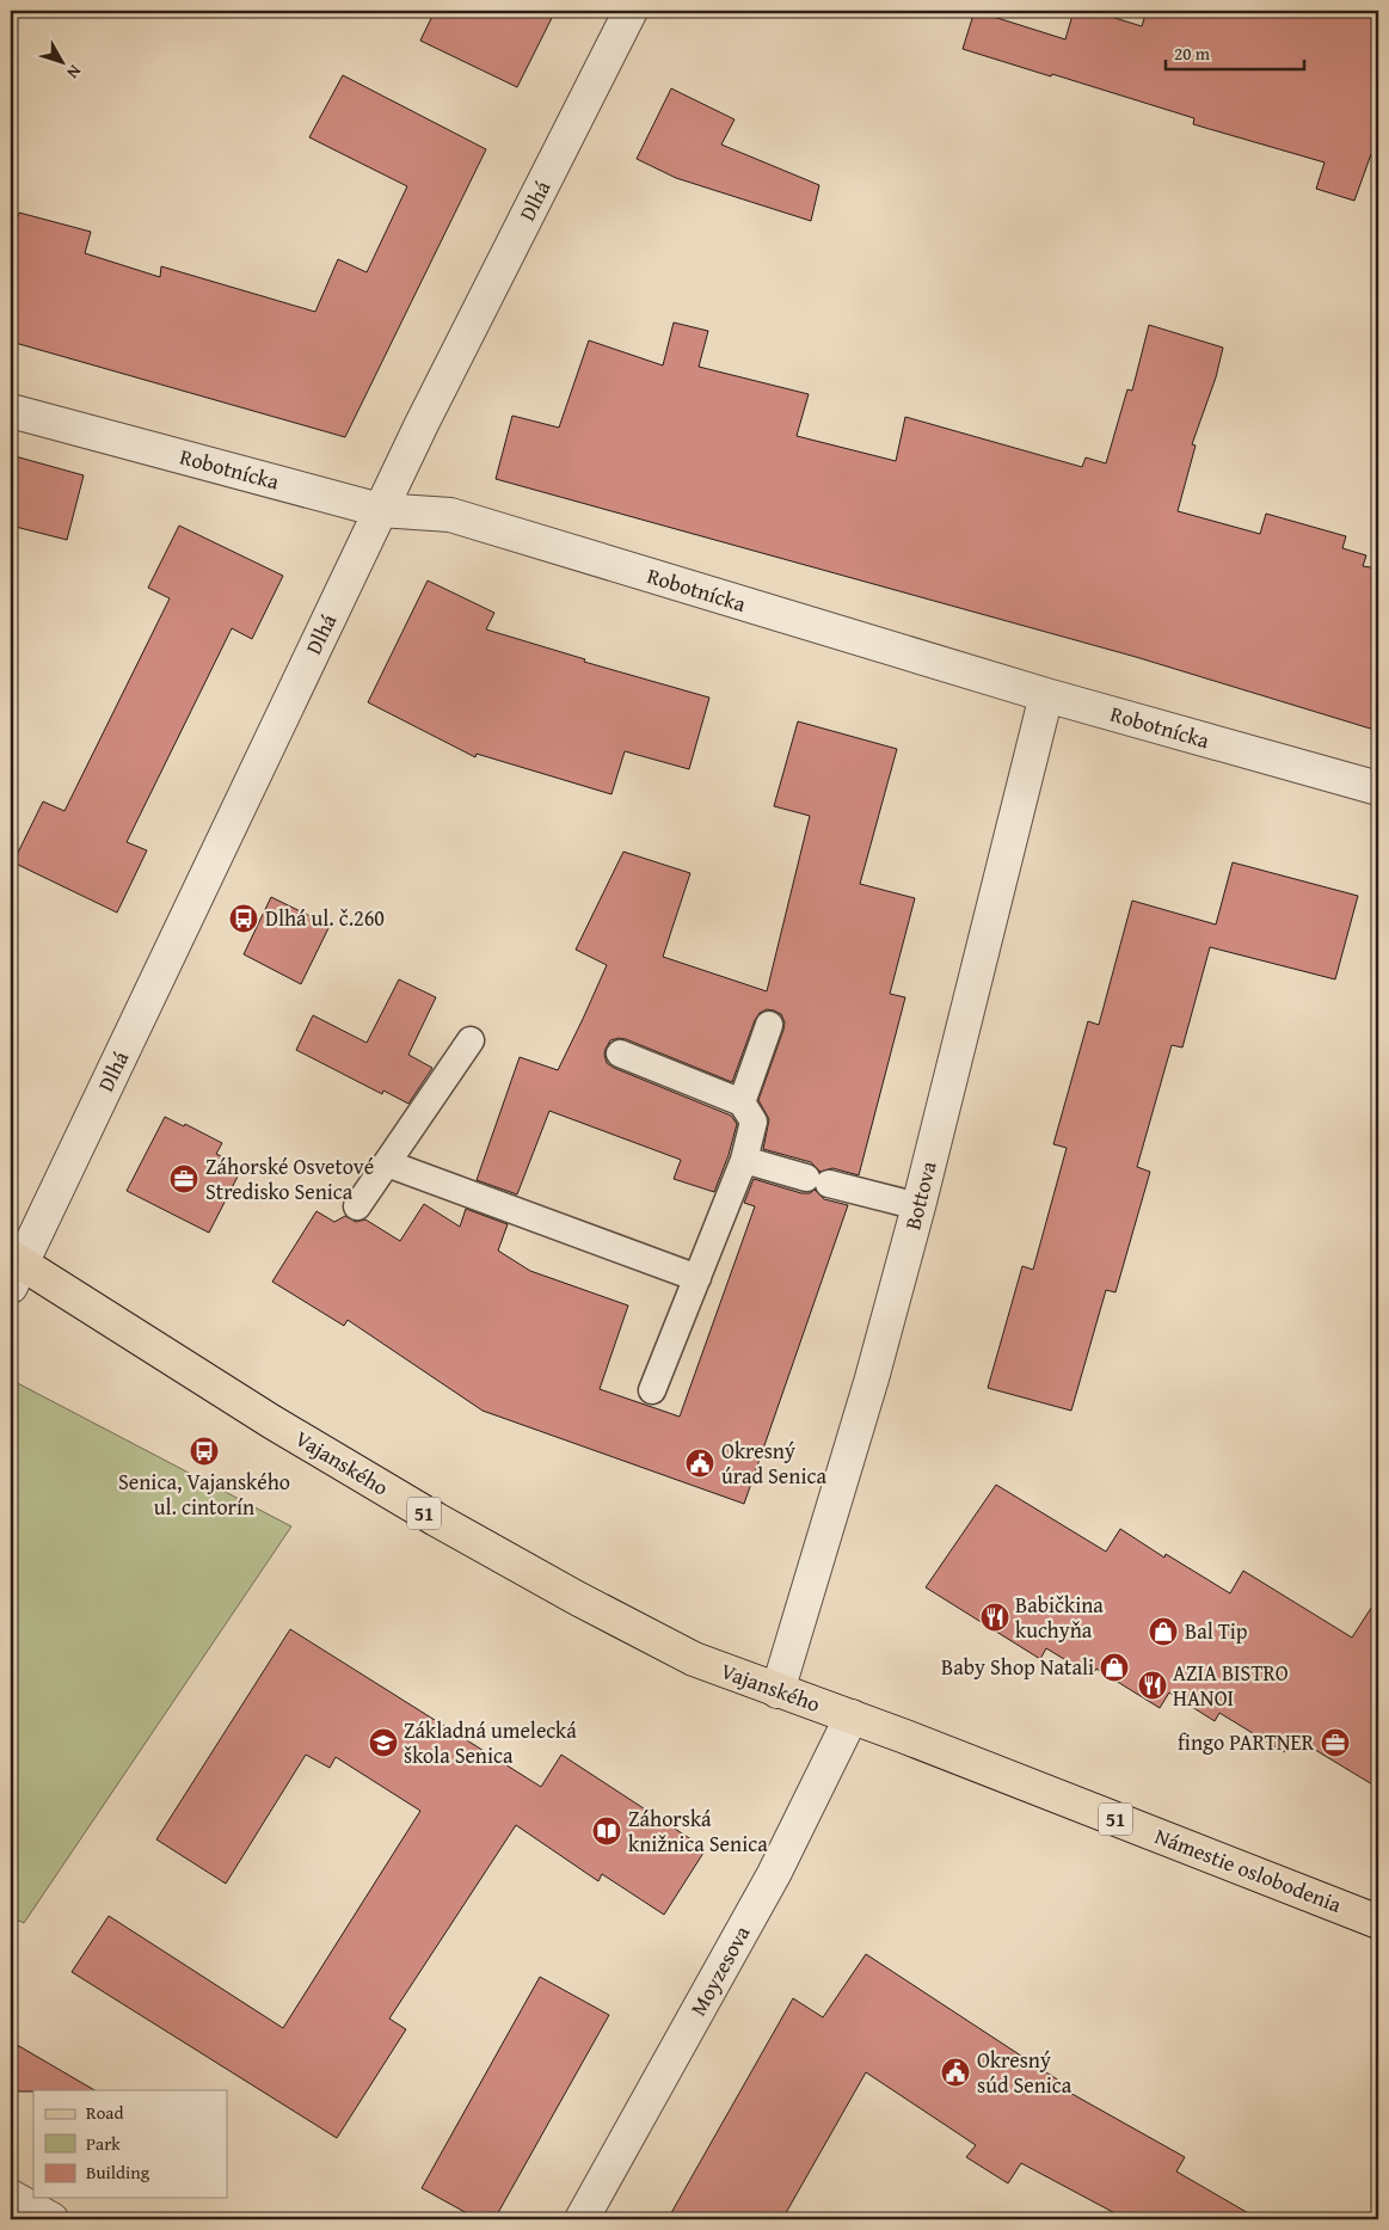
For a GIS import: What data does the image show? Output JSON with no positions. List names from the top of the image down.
{
  "streets": {
    "main road": ["Vajanského", "51", "Námestie oslobodenia"],
    "street": [
      "Dlhá",
      "Robotnícka",
      "Bottova",
      "Moyzesova"
    ]
  },
  "crossings": [
    ["Dlhá", "Robotnícka"],
    ["Dlhá", "Vajanského"],
    ["Robotnícka", "Bottova"],
    ["Bottova", "Vajanského"],
    ["Vajanského", "Námestie oslobodenia"],
    ["Vajanského", "Moyzesova"],
    ["Námestie oslobodenia", "Moyzesova"]
  ],
  "places": {
    "bus stop": ["Dlhá ul. č.260", "Senica, Vajanského ul. cintorín"],
    "office": ["Záhorské Osvetové Stredisko Senica", "fingo PARTNER"],
    "public building": ["Okresný úrad Senica", "Okresný súd Senica"],
    "restaurant": ["Babičkina kuchyňa", "AZIA BISTRO HANOI"],
    "shop": ["Bal Tip", "Baby Shop Natali"],
    "school or university": ["Základná umelecká škola Senica"],
    "library": ["Záhorská knižnica Senica"]
  },
  "legend": ["Road", "Park", "Building"],
  "scale_bar": "20 m",
  "north": "bottom right"
}
